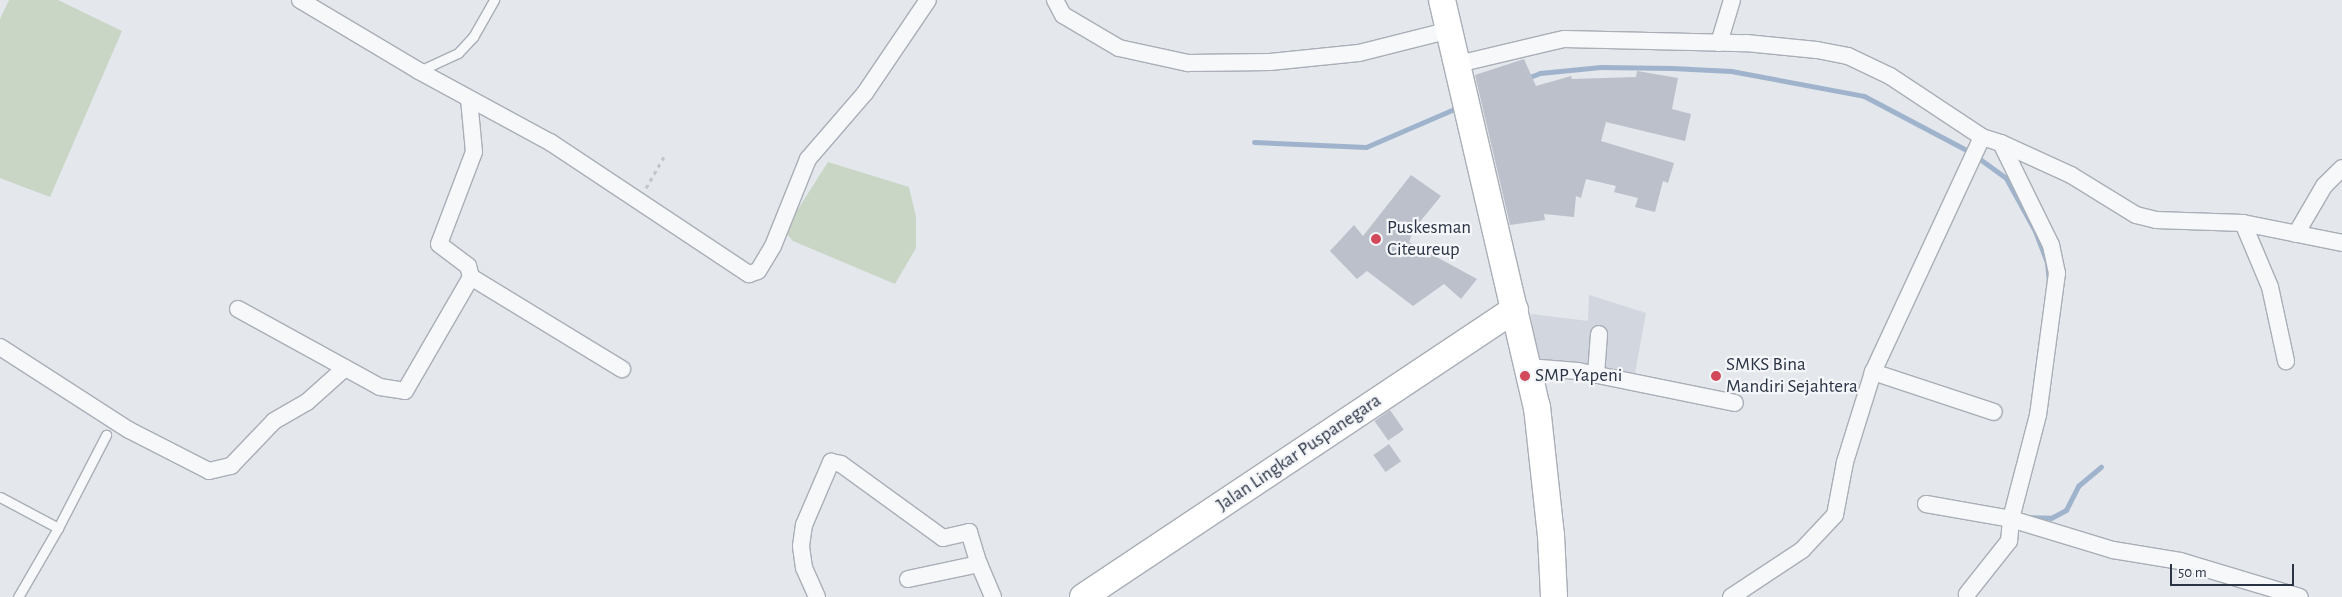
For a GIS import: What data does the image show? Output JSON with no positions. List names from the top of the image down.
{
  "streets": {
    "main road": ["Jalan Lingkar Puspanegara"]
  },
  "places": ["Puskesman Citeureup", "SMP Yapeni", "SMKS Bina Mandiri Sejahtera"],
  "scale_bar": "50 m"
}
